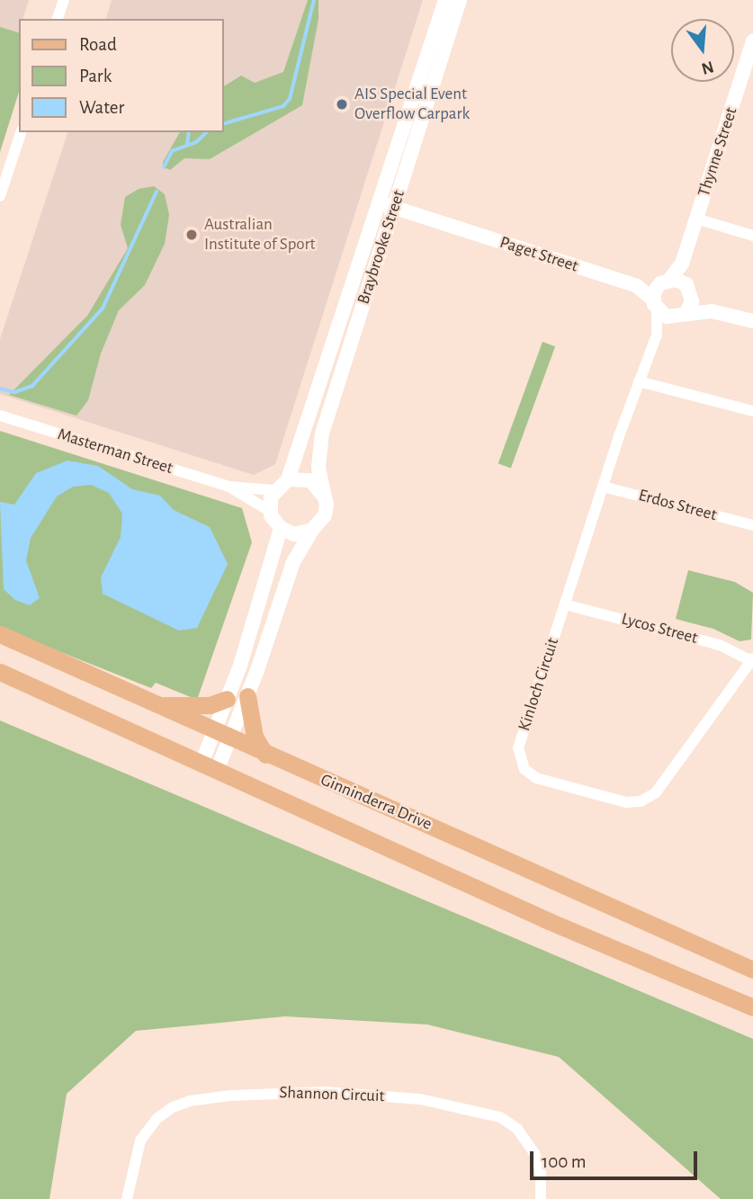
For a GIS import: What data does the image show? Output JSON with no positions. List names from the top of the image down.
{
  "streets": {
    "main road": ["Ginninderra Drive"],
    "street": [
      "Thynne Street",
      "Braybrooke Street",
      "Paget Street",
      "Masterman Street",
      "Erdos Street",
      "Lycos Street",
      "Kinloch Circuit",
      "Shannon Circuit"
    ]
  },
  "crossings": [
    ["Thynne Street", "Paget Street"],
    ["Thynne Street", "Kinloch Circuit"],
    ["Braybrooke Street", "Paget Street"],
    ["Braybrooke Street", "Masterman Street"],
    ["Paget Street", "Kinloch Circuit"],
    ["Erdos Street", "Kinloch Circuit"],
    ["Lycos Street", "Kinloch Circuit"]
  ],
  "places": ["AIS Special Event Overflow Carpark", "Australian Institute of Sport"],
  "legend": ["Road", "Park", "Water"],
  "scale_bar": "100 m",
  "north": "bottom"
}
